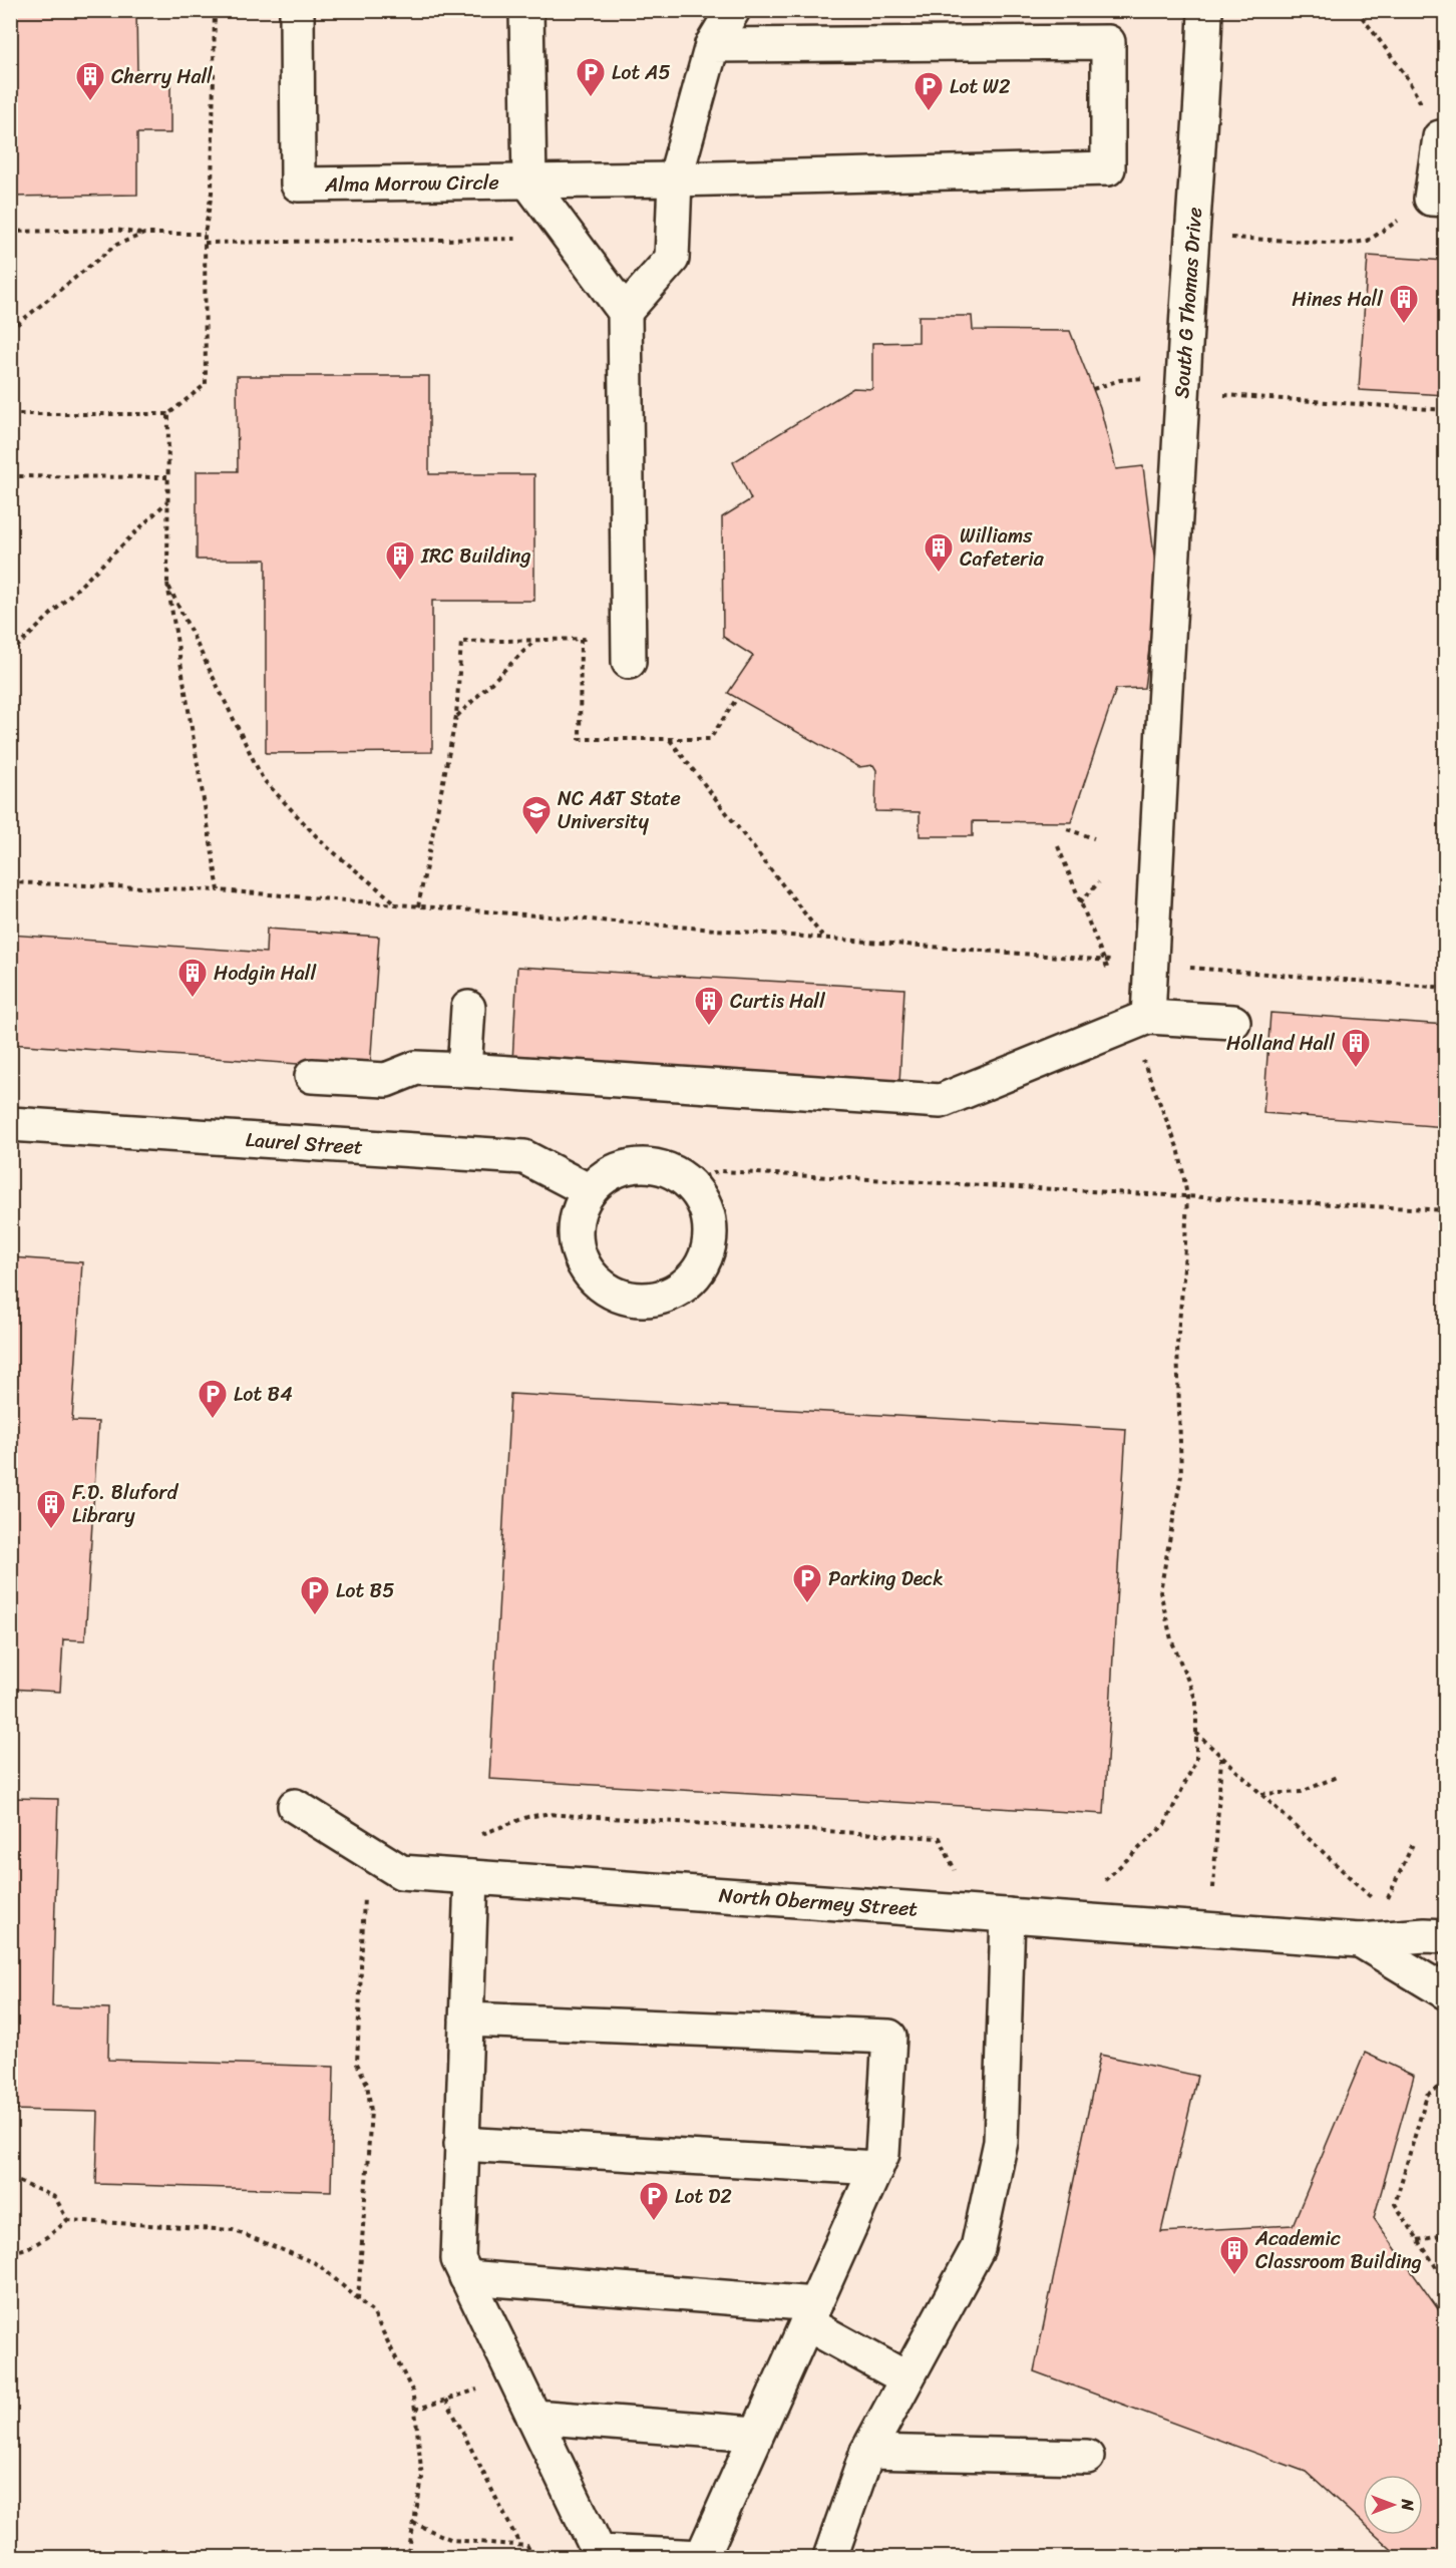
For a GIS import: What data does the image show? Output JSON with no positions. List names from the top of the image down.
{
  "streets": {
    "street": [
      "Alma Morrow Circle",
      "South G Thomas Drive",
      "Laurel Street",
      "North Obermey Street"
    ]
  },
  "places": {
    "parking": [
      "Lot A5",
      "Lot W2",
      "Lot B4",
      "Parking Deck",
      "Lot B5",
      "Lot D2"
    ],
    "building": [
      "Cherry Hall",
      "Hines Hall",
      "Williams Cafeteria",
      "IRC Building",
      "Hodgin Hall",
      "Curtis Hall",
      "Holland Hall",
      "F.D. Bluford Library",
      "Academic Classroom Building"
    ],
    "school or university": ["NC A&T State University"]
  },
  "north": "right"
}
